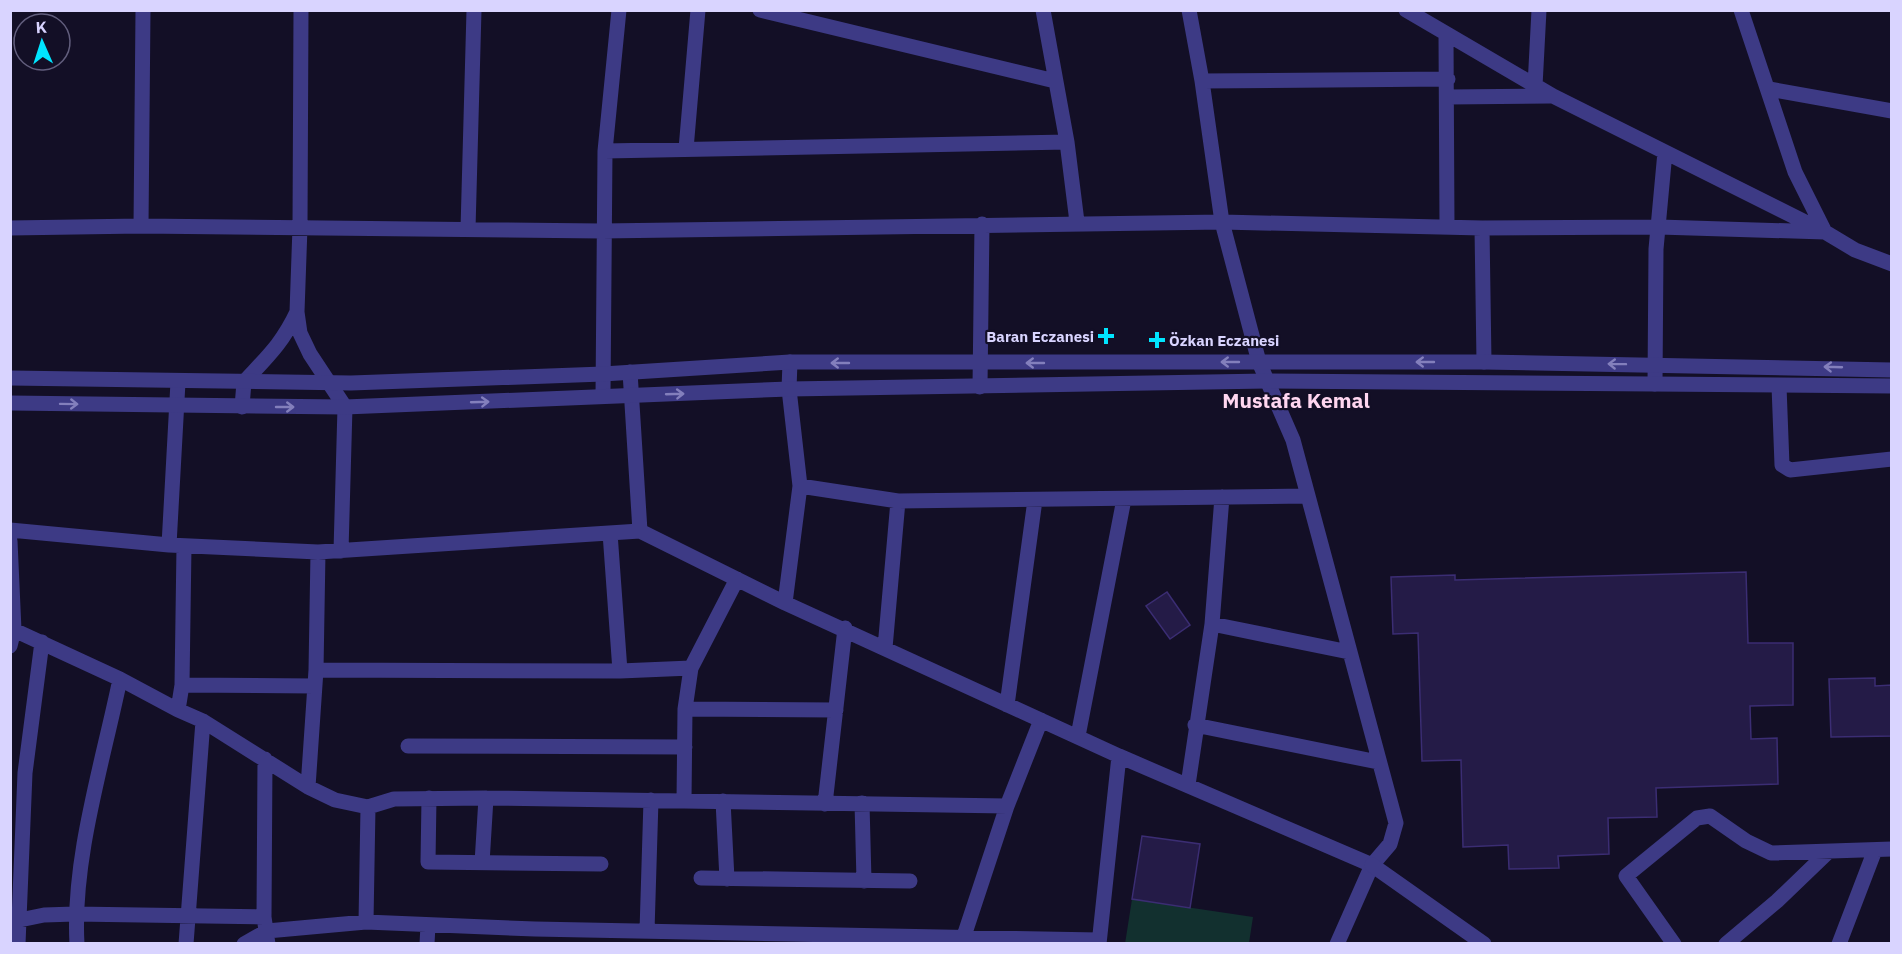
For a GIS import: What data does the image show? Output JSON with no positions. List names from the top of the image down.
{
  "districts": ["Mustafa Kemal"],
  "places": {
    "health": ["Baran Eczanesi", "Özkan Eczanesi"]
  },
  "north": "top"
}
